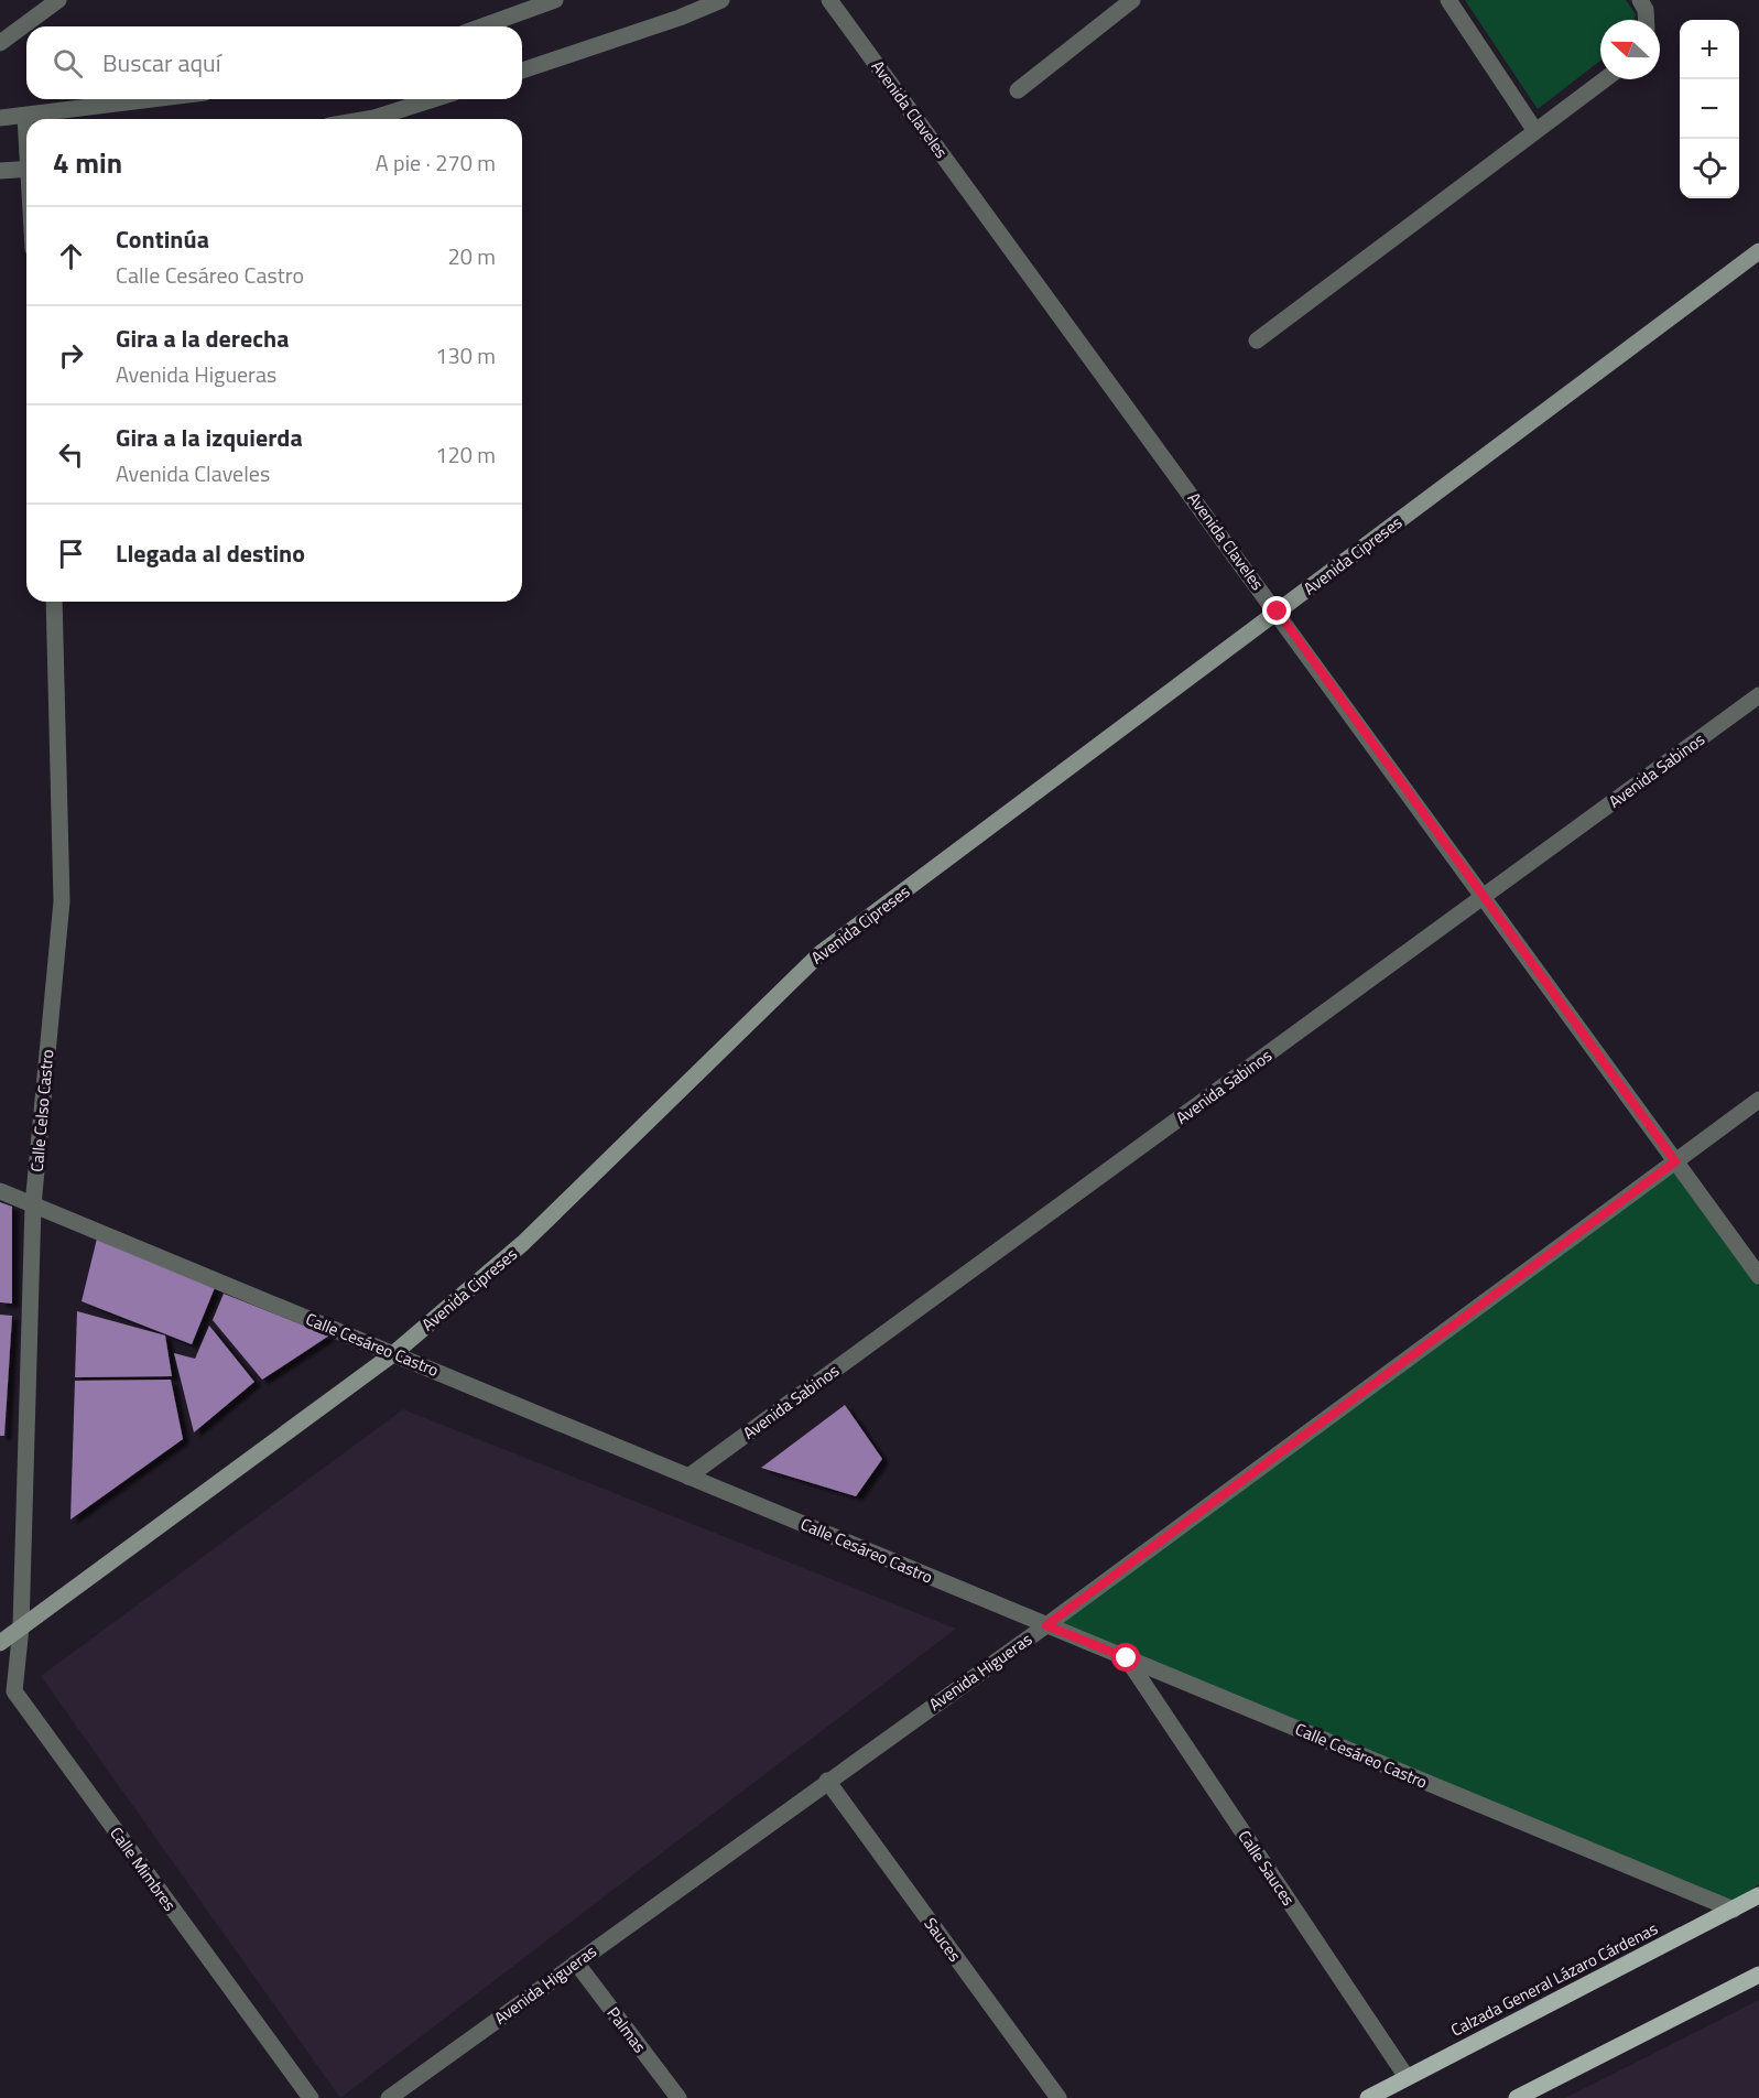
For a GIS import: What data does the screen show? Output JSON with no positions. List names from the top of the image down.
{
  "streets": {
    "main road": ["Calzada General Lázaro Cárdenas"],
    "street": [
      "Avenida Claveles",
      "Avenida Cipreses",
      "Avenida Sabinos",
      "Calle Celso Castro",
      "Calle Cesáreo Castro",
      "Avenida Higueras",
      "Calle Sauces",
      "Calle Mimbres",
      "Sauces",
      "Palmas"
    ]
  },
  "crossings": [
    ["Avenida Claveles", "Avenida Cipreses"],
    ["Avenida Claveles", "Avenida Sabinos"],
    ["Avenida Claveles", "Avenida Higueras"],
    ["Avenida Cipreses", "Calle Celso Castro"],
    ["Avenida Cipreses", "Calle Cesáreo Castro"],
    ["Avenida Cipreses", "Calle Mimbres"],
    ["Avenida Sabinos", "Calle Cesáreo Castro"],
    ["Calle Celso Castro", "Calle Cesáreo Castro"],
    ["Calle Celso Castro", "Calle Mimbres"],
    ["Calle Cesáreo Castro", "Avenida Higueras"],
    ["Calle Cesáreo Castro", "Calle Sauces"],
    ["Calle Cesáreo Castro", "Calzada General Lázaro Cárdenas"],
    ["Avenida Higueras", "Sauces"],
    ["Avenida Higueras", "Palmas"],
    ["Calle Sauces", "Calzada General Lázaro Cárdenas"]
  ],
  "north": "left",
  "page": {
    "map_buttons": ["+", "−"],
    "search": "Buscar aquí",
    "heading": ["4 min", "A pie · 270 m"],
    "list": [
      ["Continúa", "Calle Cesáreo Castro", "20 m"],
      ["Gira a la derecha", "Avenida Higueras", "130 m"],
      ["Gira a la izquierda", "Avenida Claveles", "120 m"],
      "Llegada al destino"
    ]
  }
}
